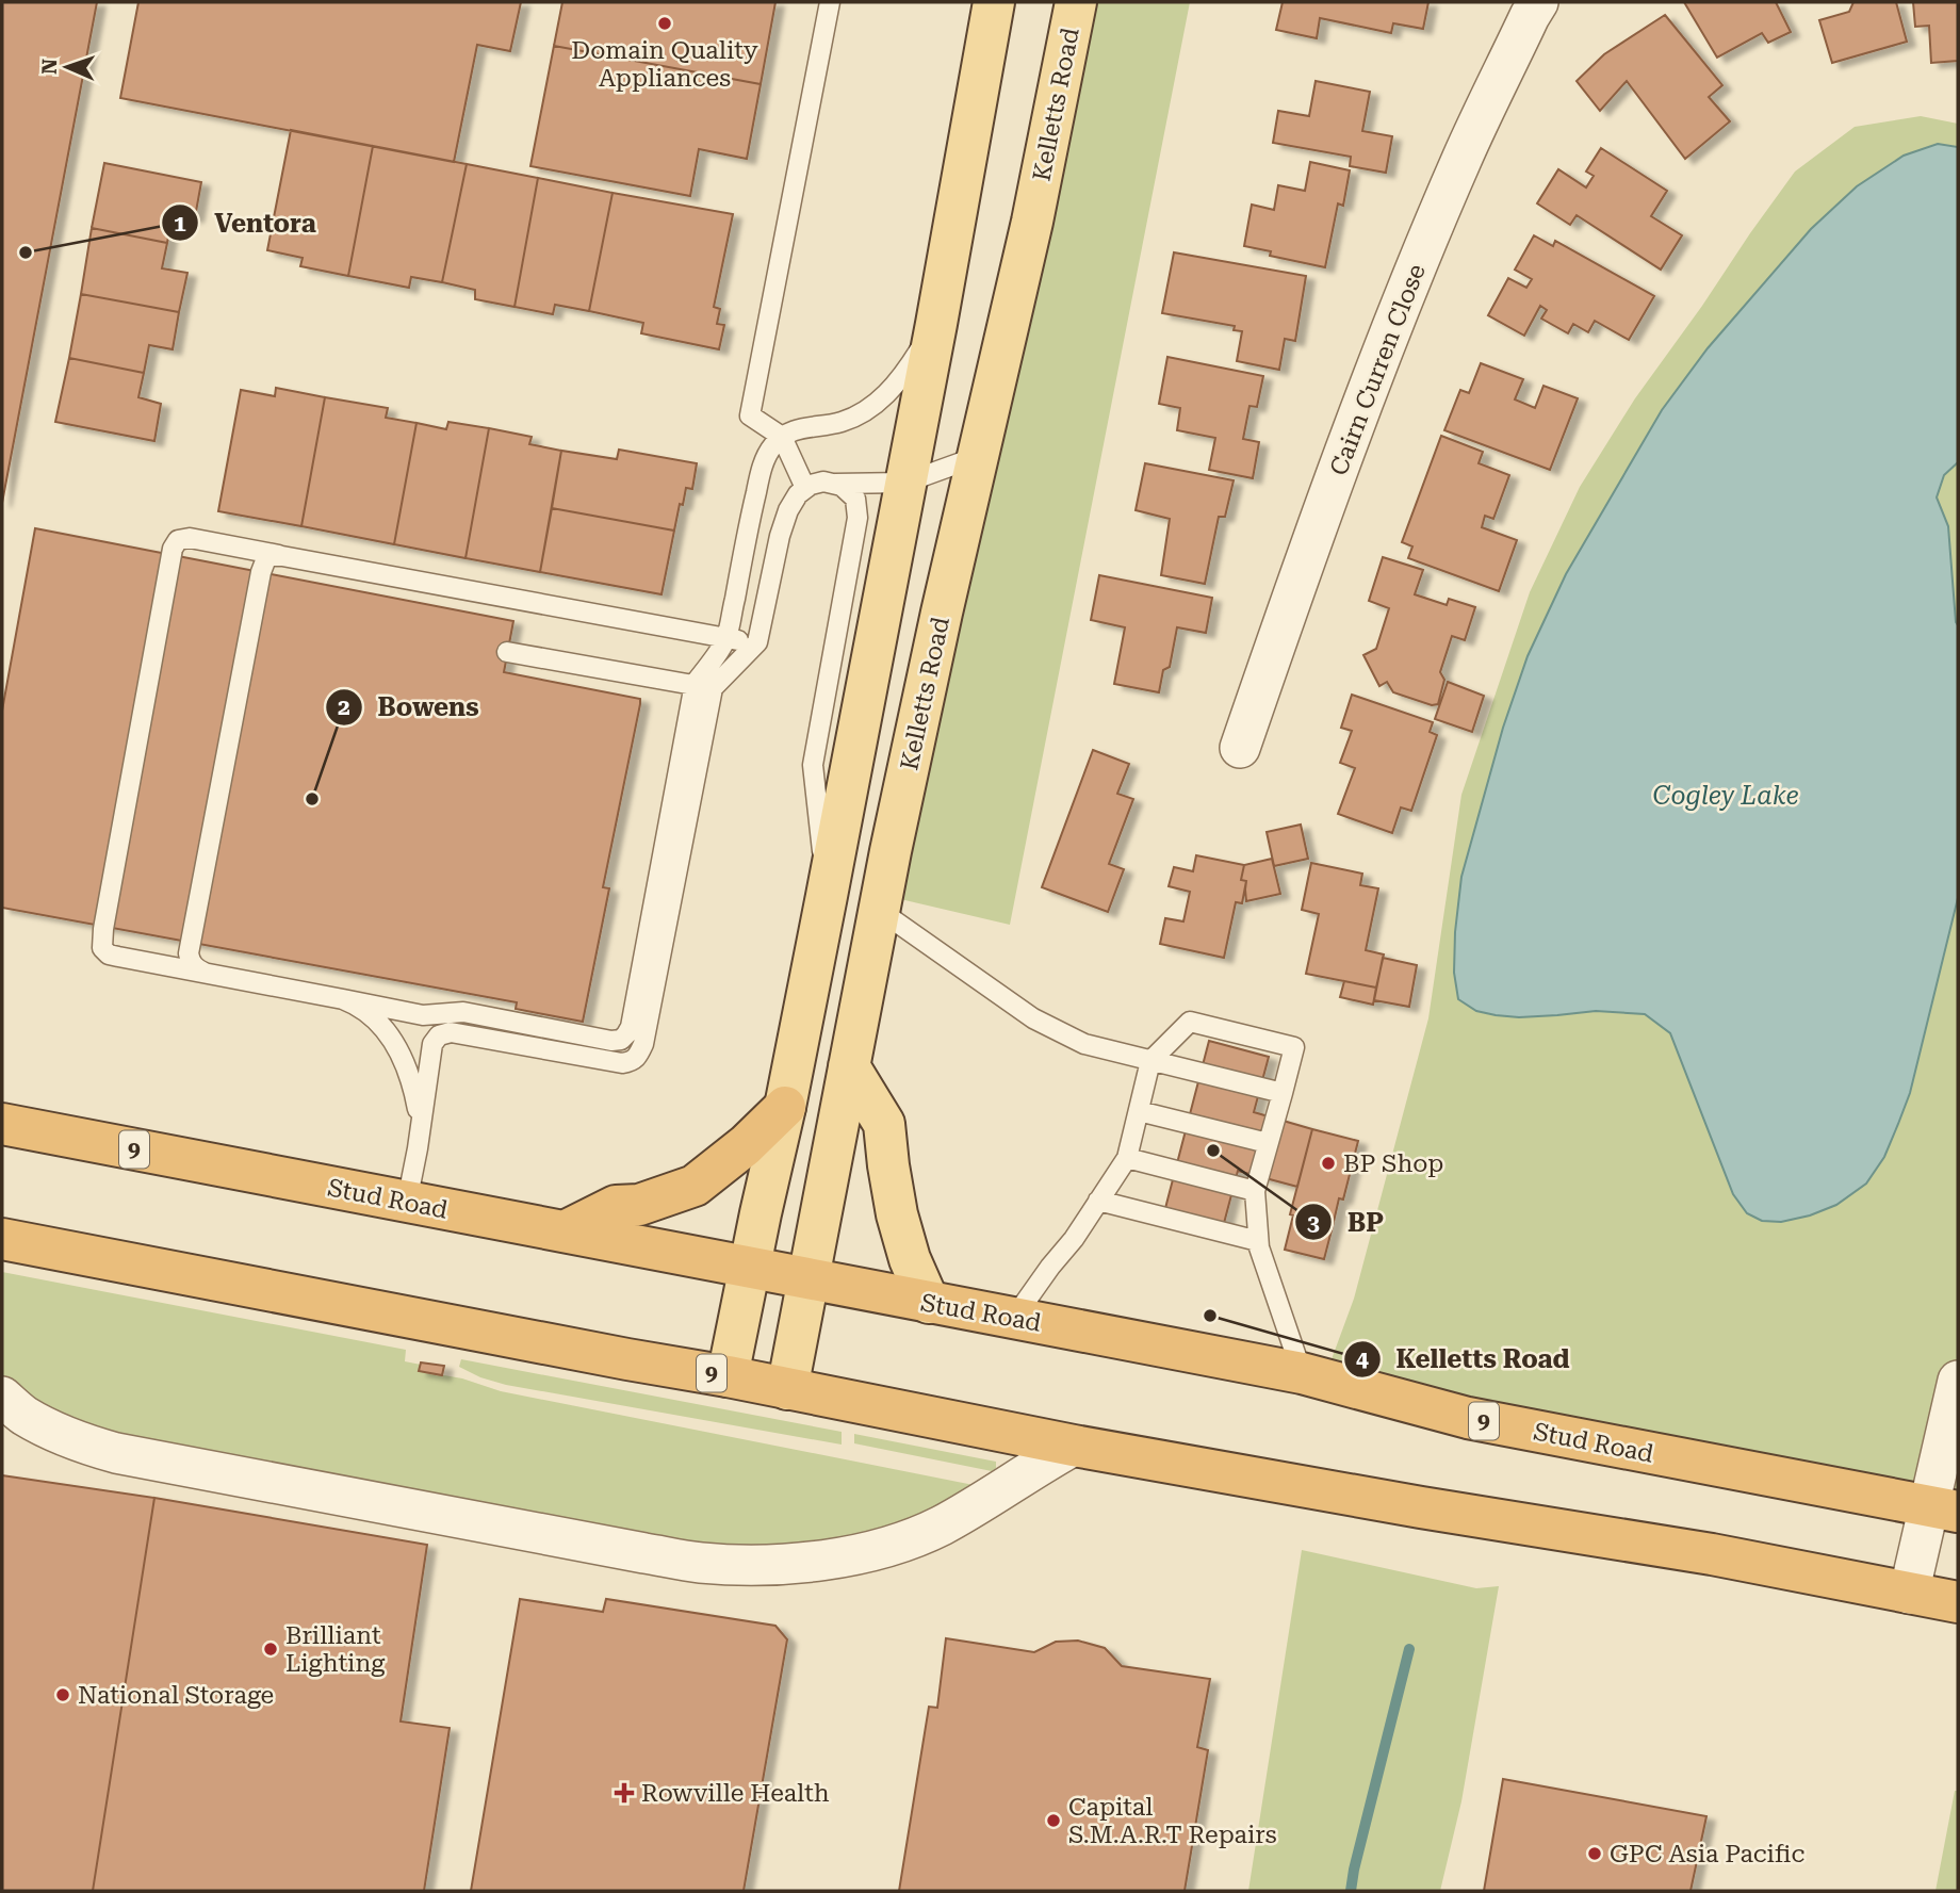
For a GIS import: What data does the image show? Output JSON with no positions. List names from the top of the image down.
{
  "streets": {
    "highway": ["9", "Stud Road"],
    "main road": ["Kelletts Road"],
    "street": ["Cairn Curren Close"]
  },
  "crossings": [
    ["Kelletts Road", "9"],
    ["Kelletts Road", "Stud Road"]
  ],
  "water": ["Cogley Lake"],
  "places": {
    "other": [
      "Domain Quality Appliances",
      "Ventora",
      "Bowens",
      "BP",
      "BP Shop",
      "Kelletts Road",
      "Brilliant Lighting",
      "National Storage",
      "Capital S.M.A.R.T Repairs",
      "GPC Asia Pacific"
    ],
    "health": ["Rowville Health"]
  },
  "north": "left"
}
